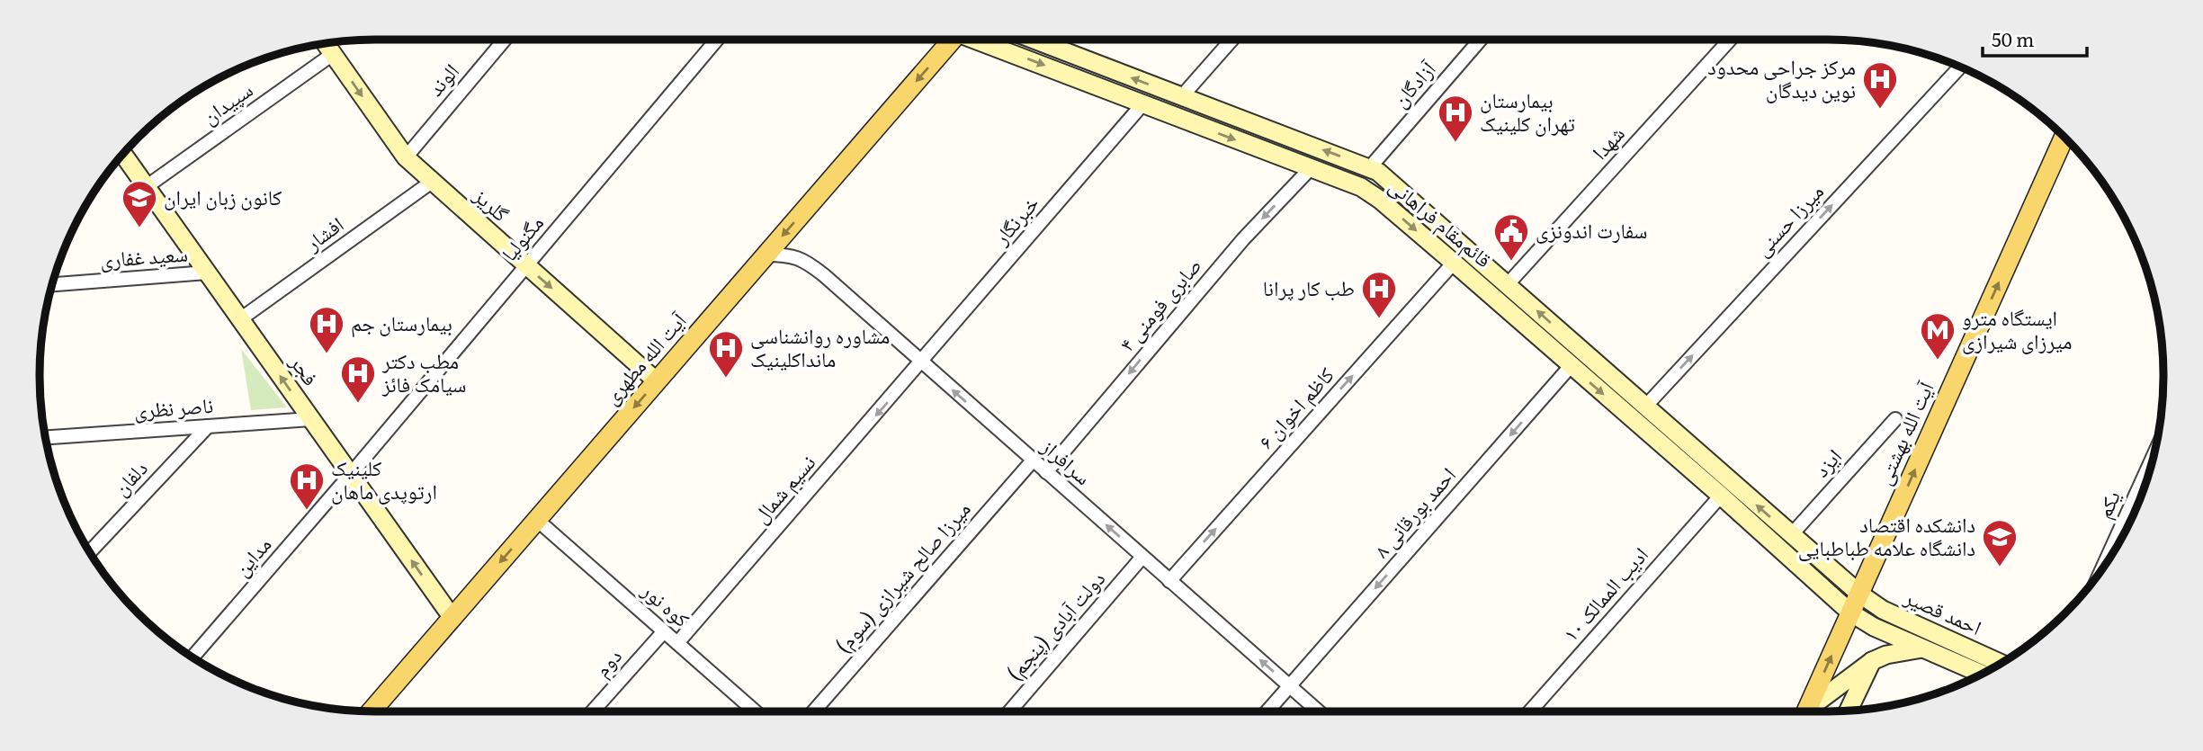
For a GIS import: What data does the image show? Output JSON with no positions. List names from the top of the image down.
{
  "streets": {
    "main road": [
      "گلریز",
      "قائم‌مقام فراهانی",
      "آیت الله مطهری",
      "فجر",
      "آیت الله بهشتی",
      "احمد قصیر"
    ],
    "street": [
      "الوند",
      "آزادگان",
      "سپیدان",
      "شهدا",
      "خبرنگار",
      "میرزا حسنی",
      "افشار",
      "مگنولیا",
      "سعید غفاری",
      "صابری فومنی ۴",
      "ناصر نظری",
      "کاظم اخوان ۶",
      "سرافراز",
      "ایزد",
      "دلفان",
      "نسیم شمال",
      "یکم",
      "احمد بورقانی ۸",
      "مداین",
      "میرزا صالح شیرازی (سوم)",
      "ادیب الممالک ۱۰",
      "کوه نور",
      "دولت آبادی (پنجم)",
      "دوم"
    ]
  },
  "crossings": [
    ["الوند", "گلریز"],
    ["آزادگان", "قائم‌مقام فراهانی"],
    ["سپیدان", "گلریز"],
    ["سپیدان", "فجر"],
    ["شهدا", "قائم‌مقام فراهانی"],
    ["گلریز", "افشار"],
    ["گلریز", "مگنولیا"],
    ["گلریز", "آیت الله مطهری"],
    ["خبرنگار", "قائم‌مقام فراهانی"],
    ["خبرنگار", "سرافراز"],
    ["خبرنگار", "نسیم شمال"],
    ["میرزا حسنی", "قائم‌مقام فراهانی"],
    ["قائم‌مقام فراهانی", "صابری فومنی ۴"],
    ["قائم‌مقام فراهانی", "کاظم اخوان ۶"],
    ["قائم‌مقام فراهانی", "آیت الله بهشتی"],
    ["قائم‌مقام فراهانی", "ایزد"],
    ["قائم‌مقام فراهانی", "احمد بورقانی ۸"],
    ["قائم‌مقام فراهانی", "ادیب الممالک ۱۰"],
    ["قائم‌مقام فراهانی", "احمد قصیر"],
    ["افشار", "فجر"],
    ["مگنولیا", "فجر"],
    ["مگنولیا", "مداین"],
    ["سعید غفاری", "فجر"],
    ["صابری فومنی ۴", "سرافراز"],
    ["آیت الله مطهری", "فجر"],
    ["آیت الله مطهری", "سرافراز"],
    ["آیت الله مطهری", "کوه نور"],
    ["فجر", "ناصر نظری"],
    ["فجر", "مداین"],
    ["ناصر نظری", "دلفان"],
    ["کاظم اخوان ۶", "سرافراز"],
    ["آیت الله بهشتی", "احمد قصیر"],
    ["سرافراز", "نسیم شمال"],
    ["سرافراز", "احمد بورقانی ۸"],
    ["سرافراز", "میرزا صالح شیرازی (سوم)"],
    ["سرافراز", "دولت آبادی (پنجم)"],
    ["نسیم شمال", "کوه نور"],
    ["کوه نور", "دوم"]
  ],
  "one_way": [
    "گلریز",
    "میرزا حسنی",
    "صابری فومنی ۴",
    "آیت الله مطهری",
    "فجر",
    "کاظم اخوان ۶",
    "آیت الله بهشتی",
    "سرافراز",
    "نسیم شمال",
    "احمد بورقانی ۸"
  ],
  "places": {
    "hospital": [
      "مرکز جراحی محدود نوین دیدگان",
      "بیمارستان تهران کلینیک",
      "طب کار پرانا",
      "بیمارستان جم",
      "مشاوره روانشناسی مانداکلینیک",
      "مطب دکتر سیامک فائز",
      "کلینیک ارتوپدی ماهان"
    ],
    "school or university": ["کانون زبان ایران", "دانشکده اقتصاد دانشگاه علامه طباطبایی"],
    "public building": ["سفارت اندونزی"],
    "metro station": ["ایستگاه مترو میرزای شیرازی"]
  },
  "scale_bar": "50 m"
}
